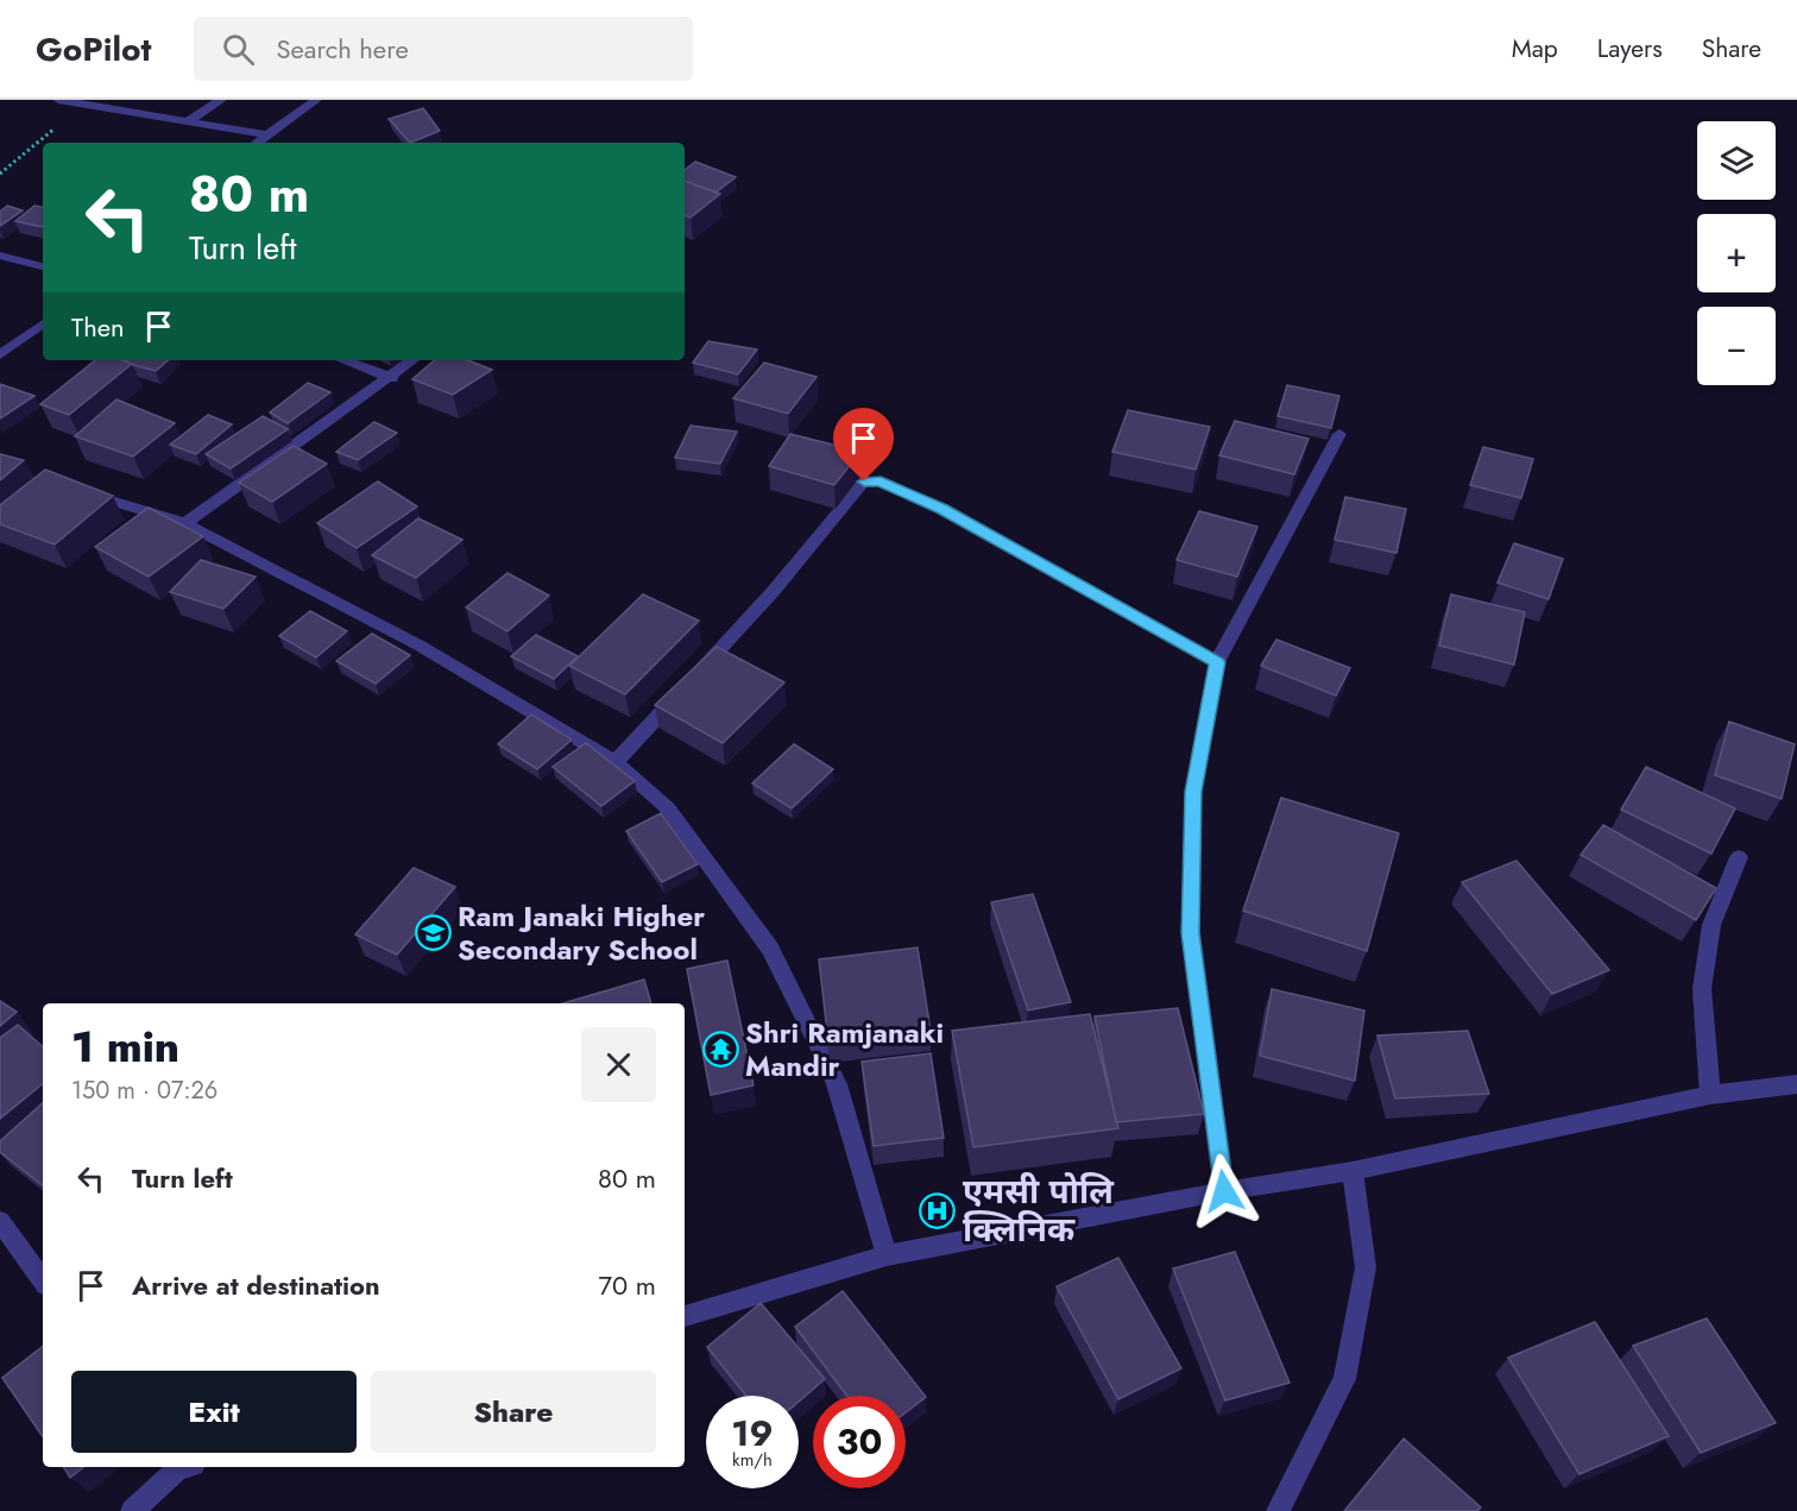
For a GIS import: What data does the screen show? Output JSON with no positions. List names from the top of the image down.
{
  "places": {
    "school or university": ["Ram Janaki Higher Secondary School"],
    "temple": ["Shri Ramjanaki Mandir"],
    "hospital": ["एमसी पोलि क्लिनिक"]
  },
  "page": {
    "header": "GoPilot",
    "search": "Search here",
    "nav": ["Map", "Layers", "Share"],
    "map_buttons": ["+", "−"],
    "turn": ["80 m", "Turn left"],
    "then": "Then",
    "heading": ["1 min", "150 m · 07:26"],
    "list": [
      {
        "name": "Turn left",
        "value": "80 m"
      },
      {
        "name": "Arrive at destination",
        "value": "70 m"
      }
    ],
    "buttons": ["Exit", "Share"],
    "speed": "19 km/h",
    "limit": "30"
  }
}
